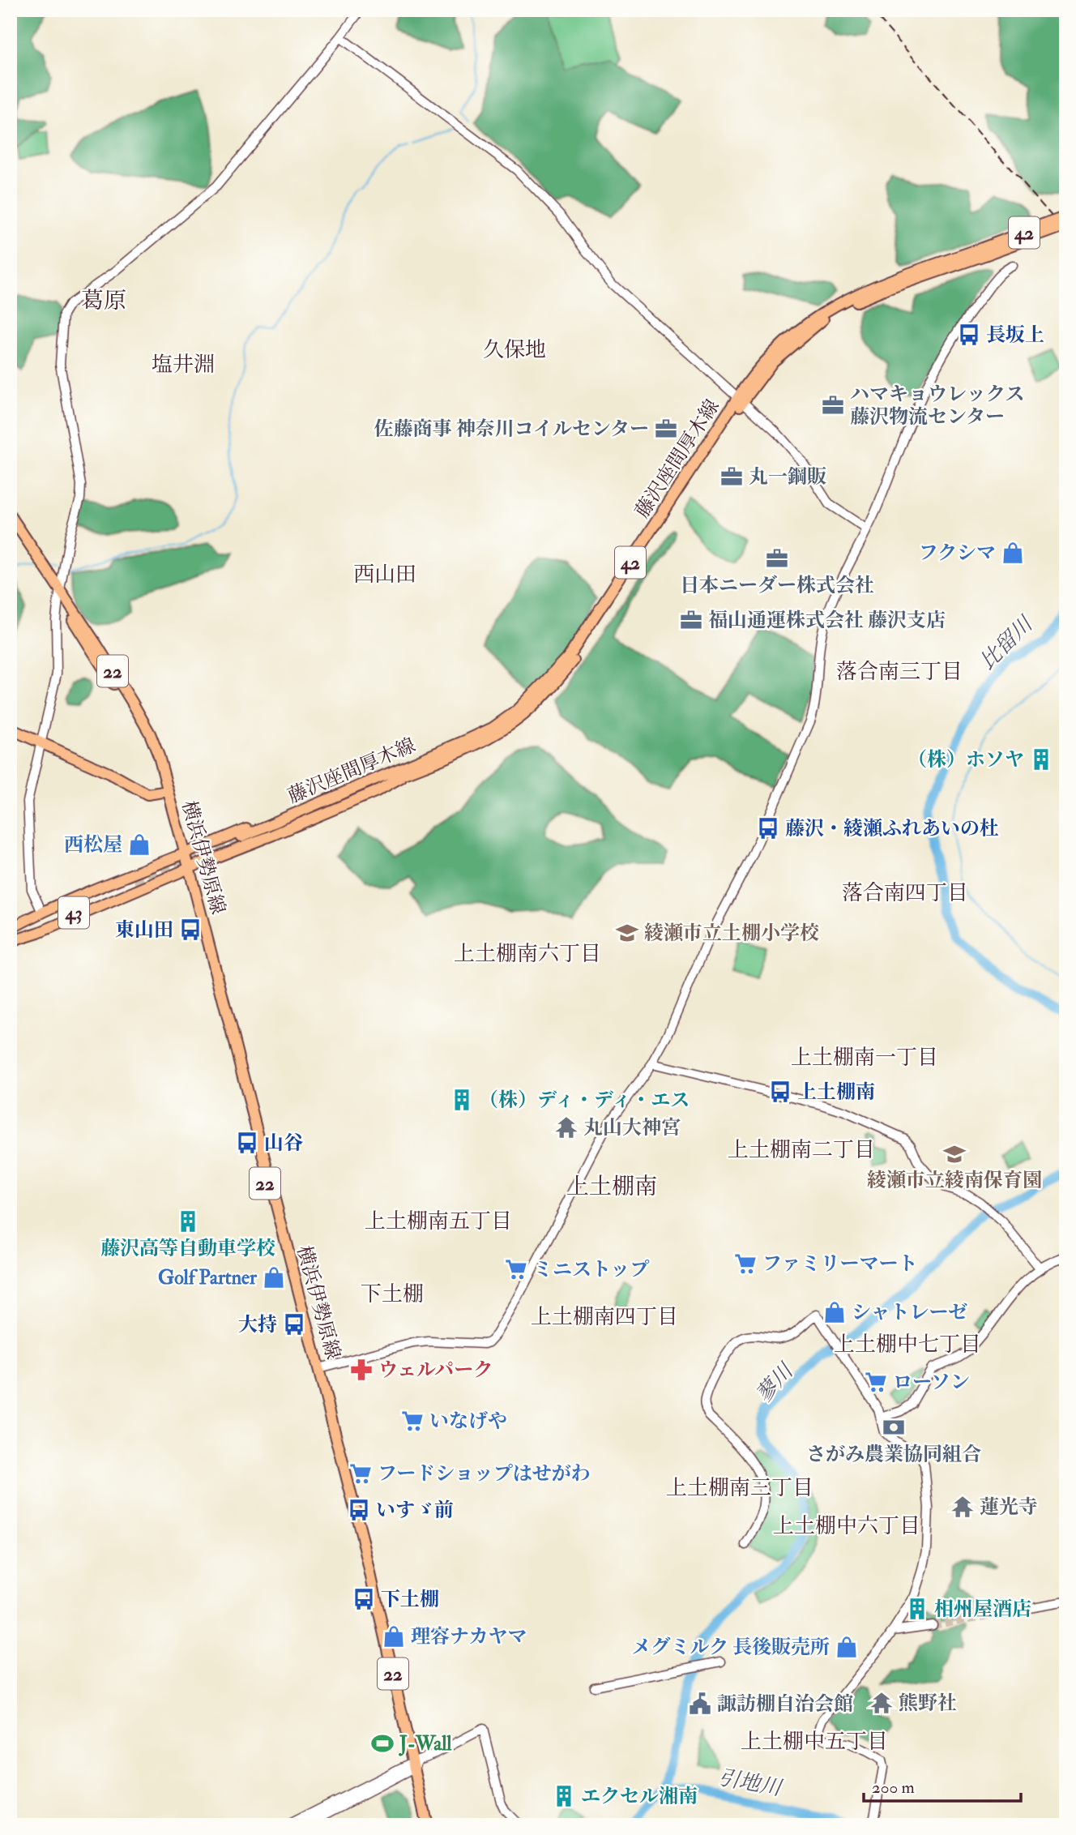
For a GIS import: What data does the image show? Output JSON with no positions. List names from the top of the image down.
{
  "streets": {
    "main road": [
      "42",
      "藤沢座間厚木線",
      "22",
      "横浜伊勢原線",
      "43"
    ]
  },
  "crossings": [
    ["42", "藤沢座間厚木線"],
    ["42", "横浜伊勢原線"]
  ],
  "districts": [
    "葛原",
    "久保地",
    "塩井淵",
    "西山田",
    "落合南三丁目",
    "落合南四丁目",
    "上土棚南六丁目",
    "上土棚南一丁目",
    "上土棚南二丁目",
    "上土棚南",
    "上土棚南五丁目",
    "下土棚",
    "上土棚南四丁目",
    "上土棚中七丁目",
    "上土棚南三丁目",
    "上土棚中六丁目",
    "上土棚中五丁目"
  ],
  "water": ["比留川", "蓼川", "引地川"],
  "places": {
    "bus stop": [
      "長坂上",
      "藤沢・綾瀬ふれあいの杜",
      "東山田",
      "上土棚南",
      "山谷",
      "大持",
      "いすゞ前",
      "下土棚"
    ],
    "office": [
      "ハマキョウレックス 藤沢物流センター",
      "佐藤商事 神奈川コイルセンター",
      "丸一鋼販",
      "日本ニーダー株式会社",
      "福山通運株式会社 藤沢支店"
    ],
    "shop": [
      "フクシマ",
      "西松屋",
      "Golf Partner",
      "シャトレーゼ",
      "理容ナカヤマ",
      "メグミルク 長後販売所"
    ],
    "building": [
      "（株）ホソヤ",
      "（株）ディ・ディ・エス",
      "藤沢高等自動車学校",
      "相州屋酒店",
      "エクセル湘南"
    ],
    "school or university": ["綾瀬市立土棚小学校", "綾瀬市立綾南保育園"],
    "temple": ["丸山大神宮", "蓮光寺", "熊野社"],
    "supermarket": [
      "ファミリーマート",
      "ミニストップ",
      "ローソン",
      "いなげや",
      "フードショップはせがわ"
    ],
    "pharmacy": ["ウェルパーク"],
    "bank": ["さがみ農業協同組合"],
    "public building": ["諏訪棚自治会館"],
    "sports": ["J-Wall"]
  },
  "scale_bar": "200 m"
}
